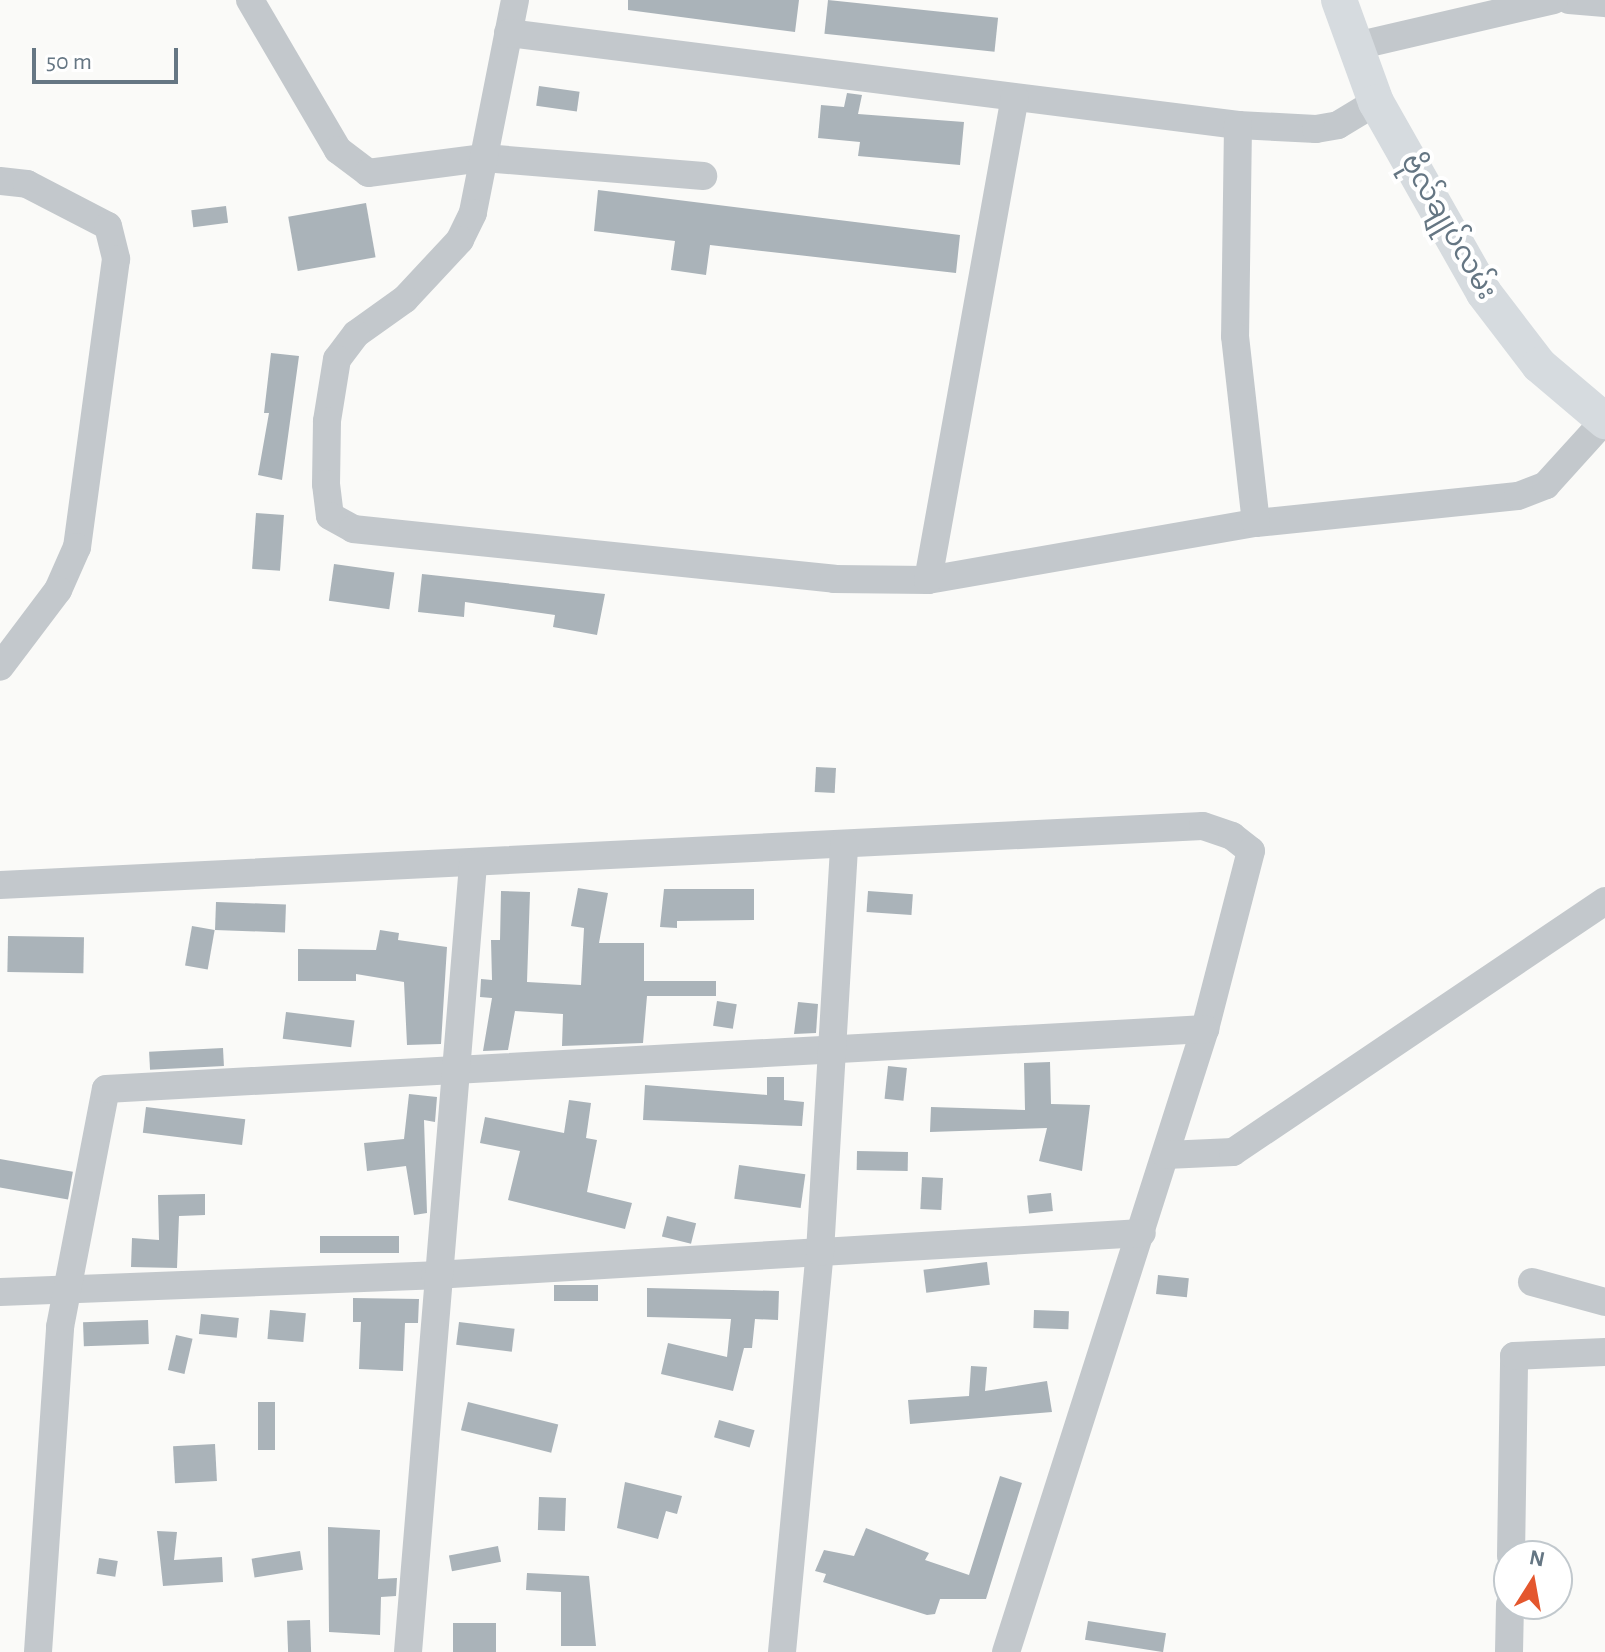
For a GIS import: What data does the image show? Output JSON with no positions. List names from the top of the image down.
{
  "streets": {
    "main road": ["ဗိုလ်ချုပ်လမ်း"]
  },
  "scale_bar": "50 m",
  "north": "top"
}
